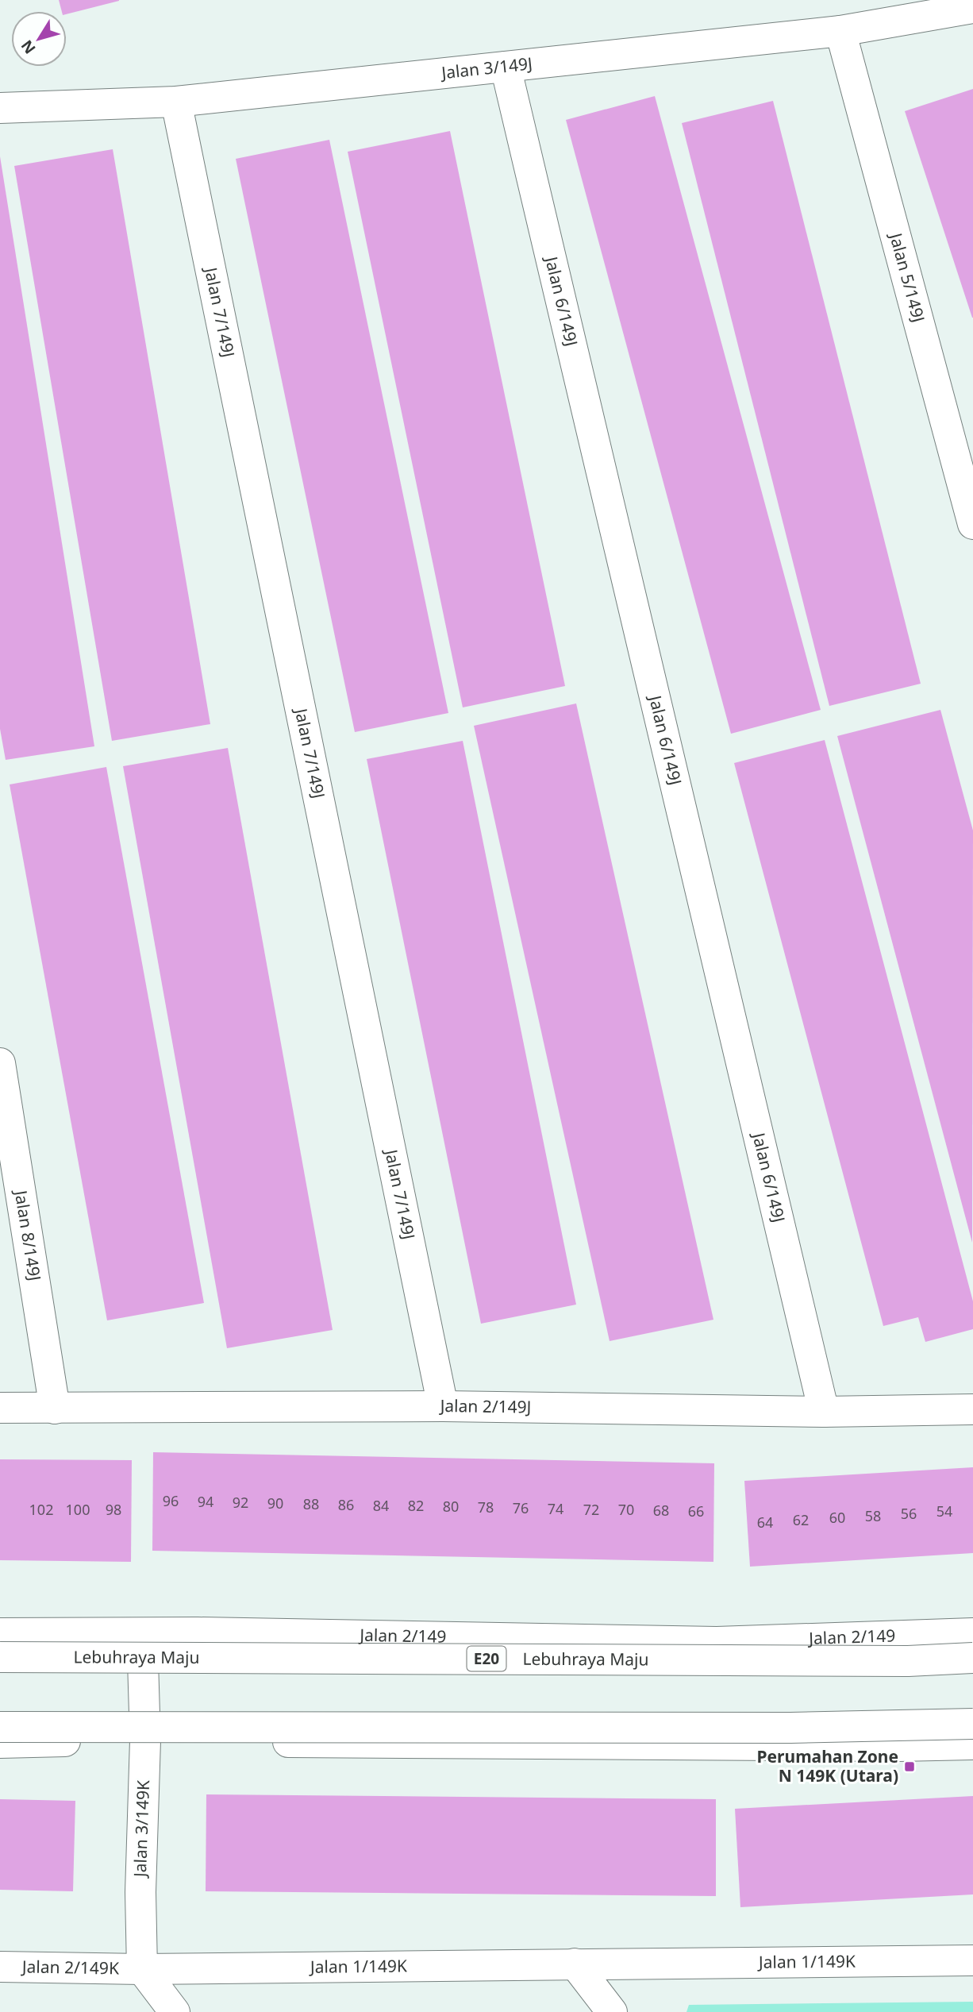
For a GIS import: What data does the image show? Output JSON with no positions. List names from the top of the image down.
{
  "streets": {
    "main road": [
      "Jalan 3/149J",
      "Jalan 5/149J",
      "Jalan 6/149J",
      "Jalan 7/149J",
      "Jalan 8/149J",
      "Jalan 2/149J",
      "Jalan 2/149",
      "Lebuhraya Maju",
      "E20",
      "Jalan 3/149K",
      "Jalan 1/149K",
      "Jalan 2/149K"
    ]
  },
  "crossings": [
    ["Jalan 3/149J", "Jalan 5/149J"],
    ["Jalan 3/149J", "Jalan 6/149J"],
    ["Jalan 3/149J", "Jalan 7/149J"],
    ["Jalan 6/149J", "Jalan 2/149J"],
    ["Jalan 7/149J", "Jalan 2/149J"],
    ["Jalan 8/149J", "Jalan 2/149J"],
    ["Jalan 2/149", "Jalan 3/149K"],
    ["Jalan 3/149K", "Jalan 1/149K"],
    ["Jalan 3/149K", "Jalan 2/149K"],
    ["Jalan 1/149K", "Jalan 2/149K"]
  ],
  "places": {
    "transit": ["Perumahan Zone N 149K (Utara)"]
  },
  "house_numbers": [
    "96",
    "94",
    "92",
    "90",
    "88",
    "86",
    "84",
    "82",
    "80",
    "78",
    "76",
    "74",
    "102",
    "100",
    "98",
    "72",
    "70",
    "68",
    "66",
    "54",
    "56",
    "58",
    "60",
    "62",
    "64"
  ],
  "north": "bottom left"
}
